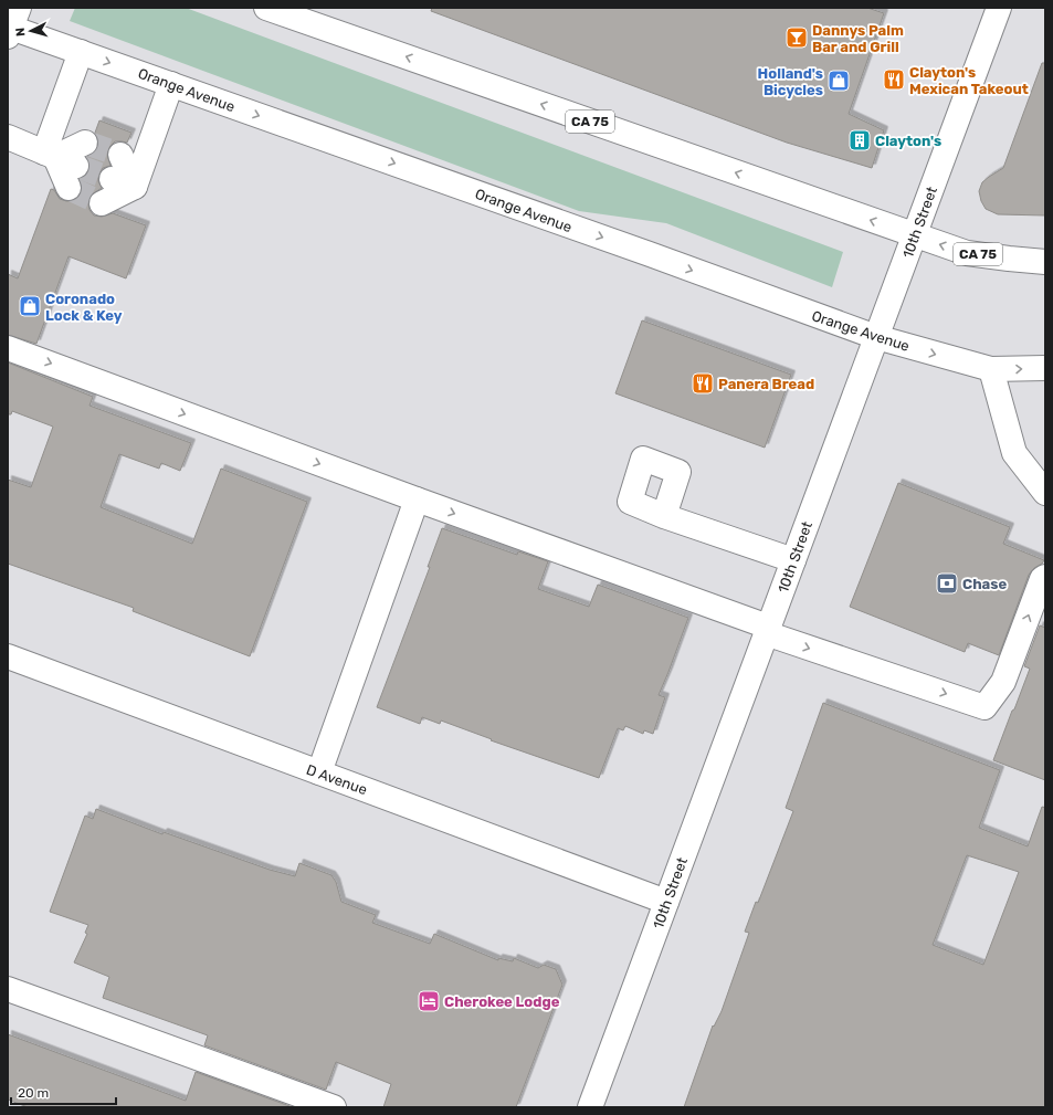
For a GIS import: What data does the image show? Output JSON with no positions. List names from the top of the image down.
{
  "streets": {
    "main road": [
      "Orange Avenue",
      "CA 75",
      "10th Street",
      "D Avenue"
    ]
  },
  "crossings": [
    ["Orange Avenue", "10th Street"],
    ["CA 75", "10th Street"],
    ["10th Street", "D Avenue"]
  ],
  "places": {
    "bar": ["Dannys Palm Bar and Grill"],
    "restaurant": ["Clayton's Mexican Takeout", "Panera Bread"],
    "shop": ["Holland's Bicycles", "Coronado Lock & Key"],
    "building": ["Clayton's"],
    "bank": ["Chase"],
    "hotel": ["Cherokee Lodge"]
  },
  "scale_bar": "20 m",
  "north": "left"
}
